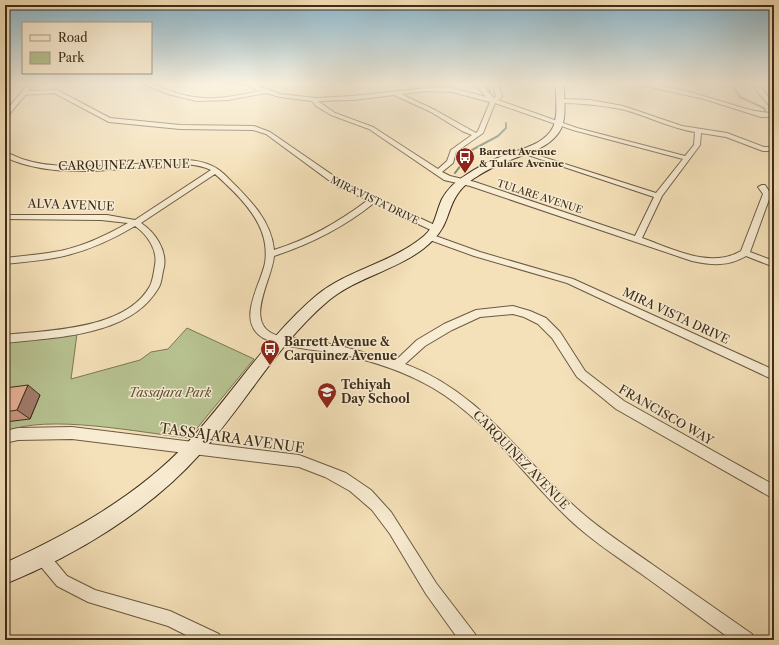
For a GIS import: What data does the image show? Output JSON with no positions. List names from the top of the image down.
{
  "streets": {
    "street": [
      "CARQUINEZ AVENUE",
      "TULARE AVENUE",
      "MIRA VISTA DRIVE",
      "ALVA AVENUE",
      "FRANCISCO WAY",
      "TASSAJARA AVENUE"
    ]
  },
  "crossings": [
    ["CARQUINEZ AVENUE", "FRANCISCO WAY"]
  ],
  "parks": ["Tassajara Park"],
  "places": {
    "bus stop": ["Barrett Avenue & Tulare Avenue", "Barrett Avenue & Carquinez Avenue"],
    "school or university": ["Tehiyah Day School"]
  },
  "legend": ["Road", "Park"]
}
